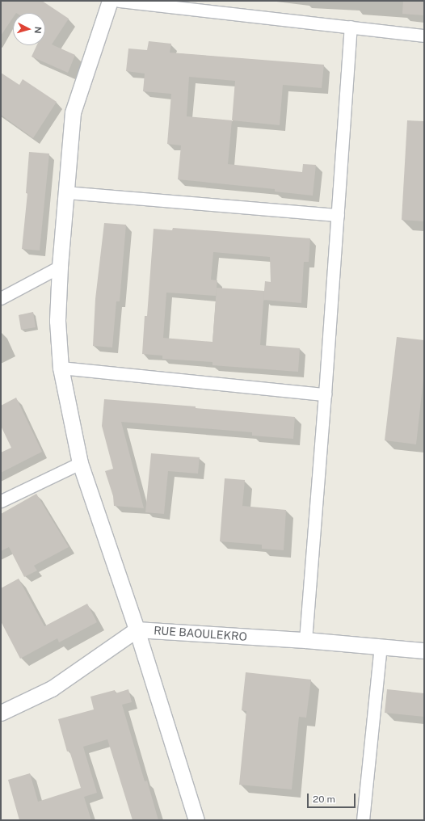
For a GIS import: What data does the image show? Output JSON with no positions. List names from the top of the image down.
{
  "streets": {
    "street": ["RUE BAOULEKRO"]
  },
  "scale_bar": "20 m",
  "north": "right"
}
